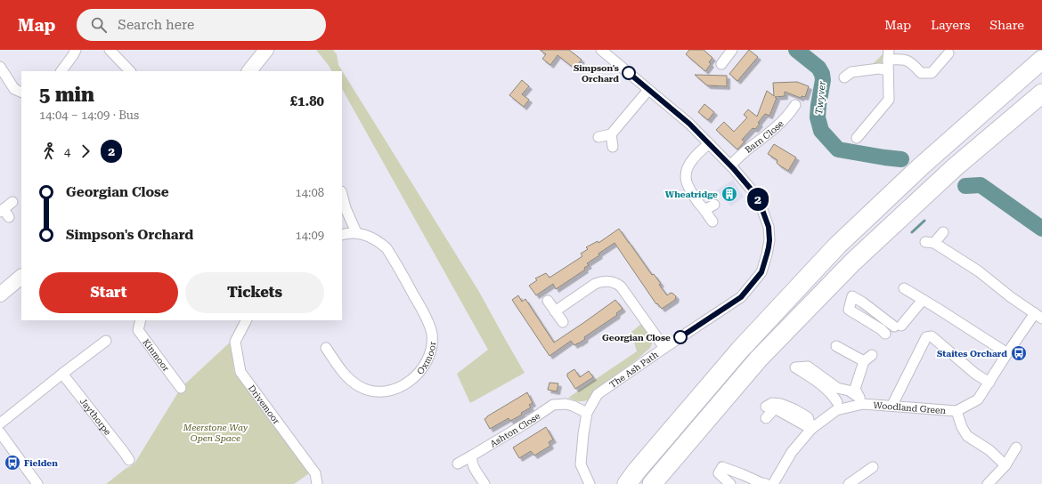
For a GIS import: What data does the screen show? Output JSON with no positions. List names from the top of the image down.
{
  "streets": {
    "street": [
      "Barn Close",
      "Kinmoor",
      "Oxmoor",
      "The Ash Path",
      "Drivemoor",
      "Woodland Green",
      "Jaythorpe",
      "Ashton Close"
    ]
  },
  "crossings": [
    ["Barn Close", "The Ash Path"],
    ["The Ash Path", "Ashton Close"]
  ],
  "water": ["Twyver"],
  "parks": ["Meerstone Way Open Space"],
  "places": {
    "other": ["Simpson's Orchard", "Georgian Close"],
    "building": ["Wheatridge"],
    "bus stop": ["Staites Orchard", "Fielden"]
  },
  "lines": ["bus line 2"],
  "page": {
    "header": "Map",
    "search": "Search here",
    "nav": ["Map", "Layers", "Share"],
    "on_map": "2",
    "heading": ["5 min", "14:04 – 14:09 · Bus", "£1.80"],
    "legs": ["4", "2"],
    "list": [
      {
        "name": "Georgian Close",
        "value": "14:08"
      },
      {
        "name": "Simpson's Orchard",
        "value": "14:09"
      }
    ],
    "buttons": ["Start", "Tickets"]
  }
}
